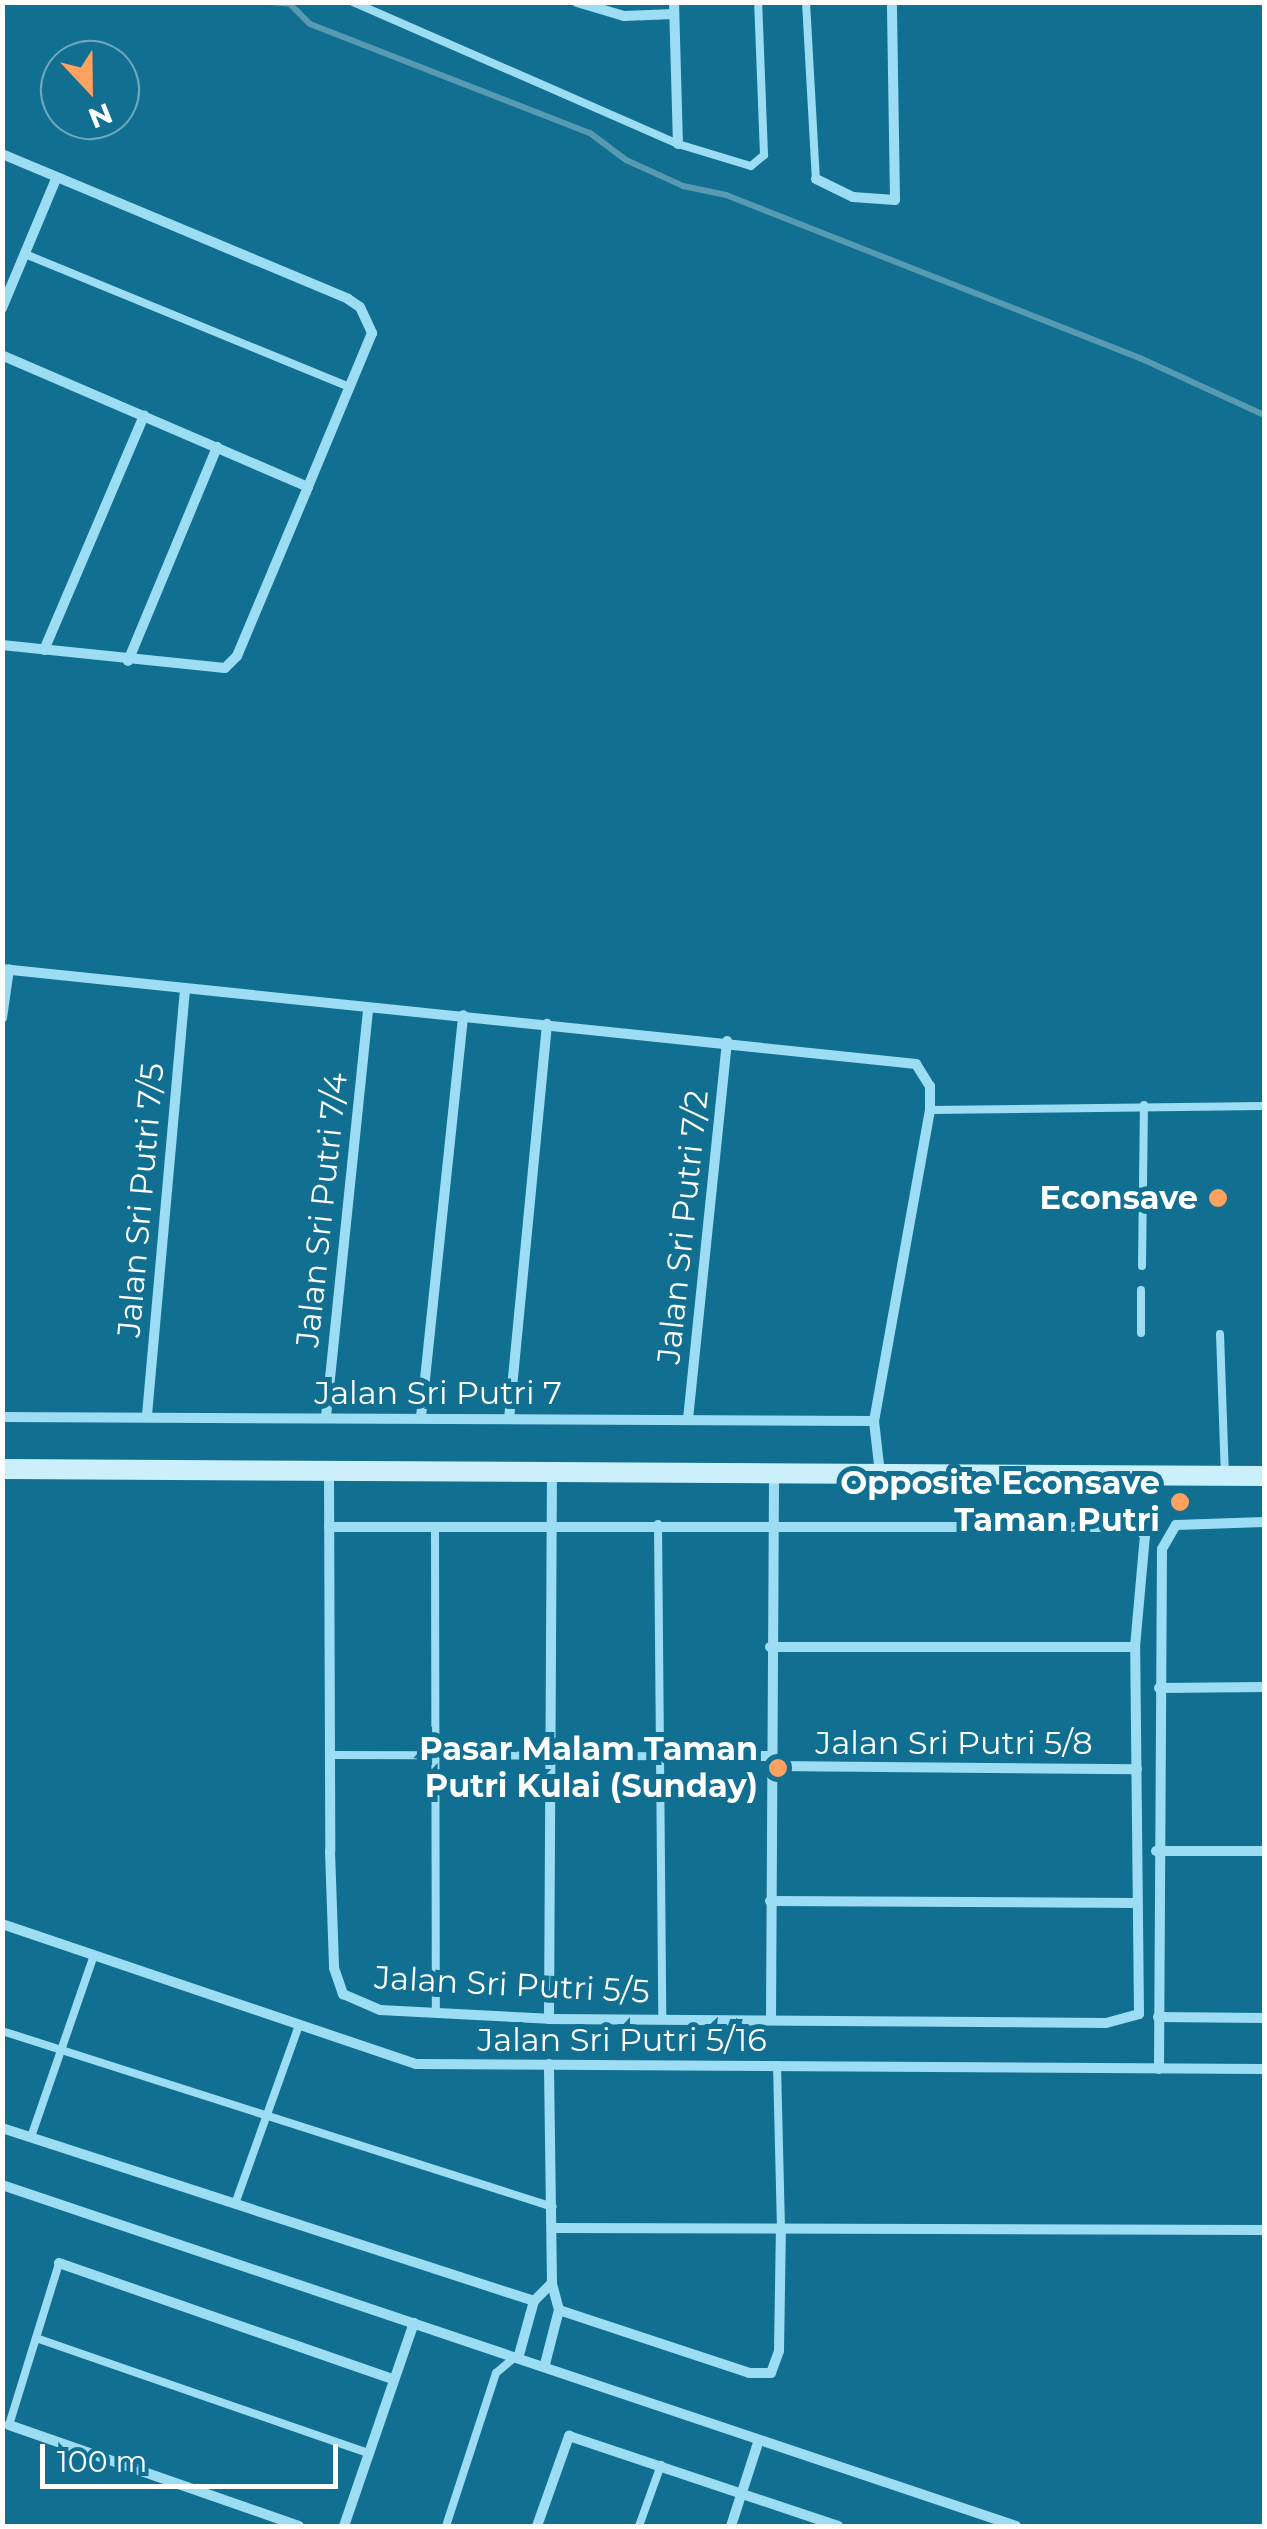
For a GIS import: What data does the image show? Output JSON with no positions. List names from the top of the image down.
{
  "streets": {
    "street": [
      "Jalan Sri Putri 7/5",
      "Jalan Sri Putri 7/4",
      "Jalan Sri Putri 7/2",
      "Jalan Sri Putri 7",
      "Jalan Sri Putri 5/8",
      "Jalan Sri Putri 5/5",
      "Jalan Sri Putri 5/16"
    ]
  },
  "crossings": [
    ["Jalan Sri Putri 7/5", "Jalan Sri Putri 7"],
    ["Jalan Sri Putri 7/4", "Jalan Sri Putri 7"],
    ["Jalan Sri Putri 7/2", "Jalan Sri Putri 7"]
  ],
  "places": ["Econsave", "Opposite Econsave Taman Putri", "Pasar Malam Taman Putri Kulai (Sunday)"],
  "scale_bar": "100 m",
  "north": "bottom"
}
